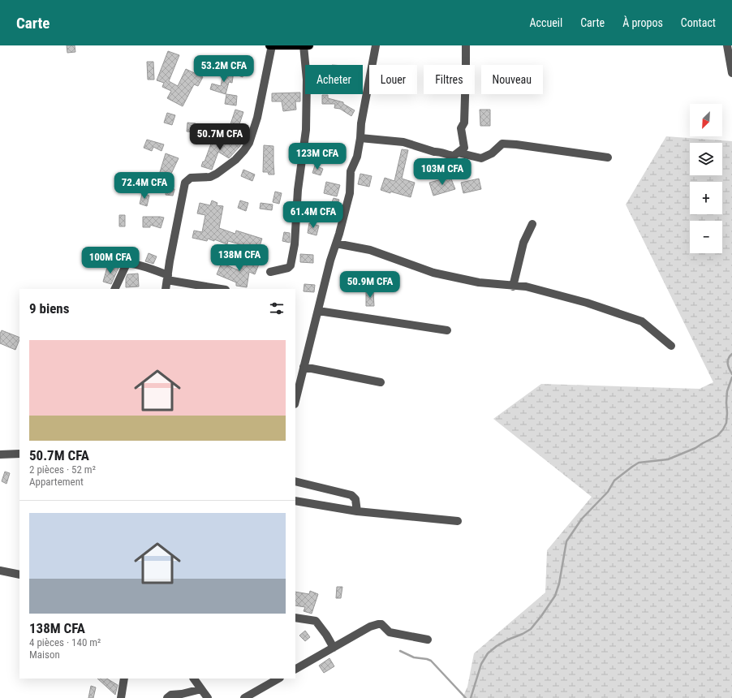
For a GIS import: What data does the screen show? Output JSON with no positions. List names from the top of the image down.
{
  "north": "bottom left",
  "page": {
    "header": "Carte",
    "nav": [
      "Accueil",
      "Carte",
      "À propos",
      "Contact"
    ],
    "price": [
      "53.2M CFA",
      "50.7M CFA",
      "123M CFA",
      "103M CFA",
      "72.4M CFA",
      "61.4M CFA",
      "138M CFA",
      "100M CFA",
      "50.9M CFA"
    ],
    "chip": [
      "Acheter",
      "Louer",
      "Filtres",
      "Nouveau"
    ],
    "map_buttons": ["+", "−"],
    "heading": "9 biens",
    "list": [
      {
        "name": "50.7M CFA",
        "note": "2 pièces · 52 m² · Appartement"
      },
      {
        "name": "138M CFA",
        "note": "4 pièces · 140 m² · Maison"
      }
    ]
  }
}
